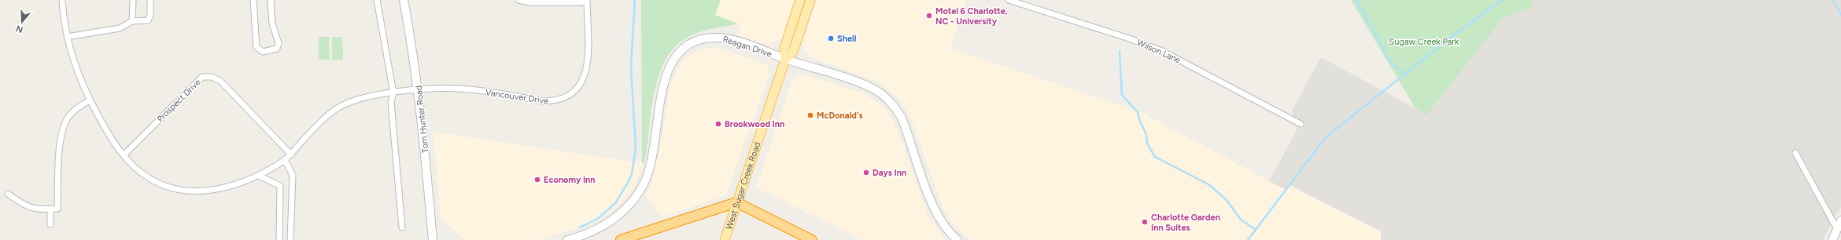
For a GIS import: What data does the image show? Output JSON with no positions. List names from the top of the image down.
{
  "streets": {
    "main road": ["West Sugar Creek Road"],
    "street": [
      "Reagan Drive",
      "Wilson Lane",
      "Vancouver Drive",
      "Prospect Drive",
      "Tom Hunter Road"
    ]
  },
  "crossings": [
    ["Reagan Drive", "West Sugar Creek Road"],
    ["Vancouver Drive", "Tom Hunter Road"]
  ],
  "parks": ["Sugaw Creek Park"],
  "places": [
    "Motel 6 Charlotte, NC - University",
    "Shell",
    "McDonald's",
    "Brookwood Inn",
    "Days Inn",
    "Economy Inn",
    "Charlotte Garden Inn Suites"
  ],
  "north": "bottom"
}
